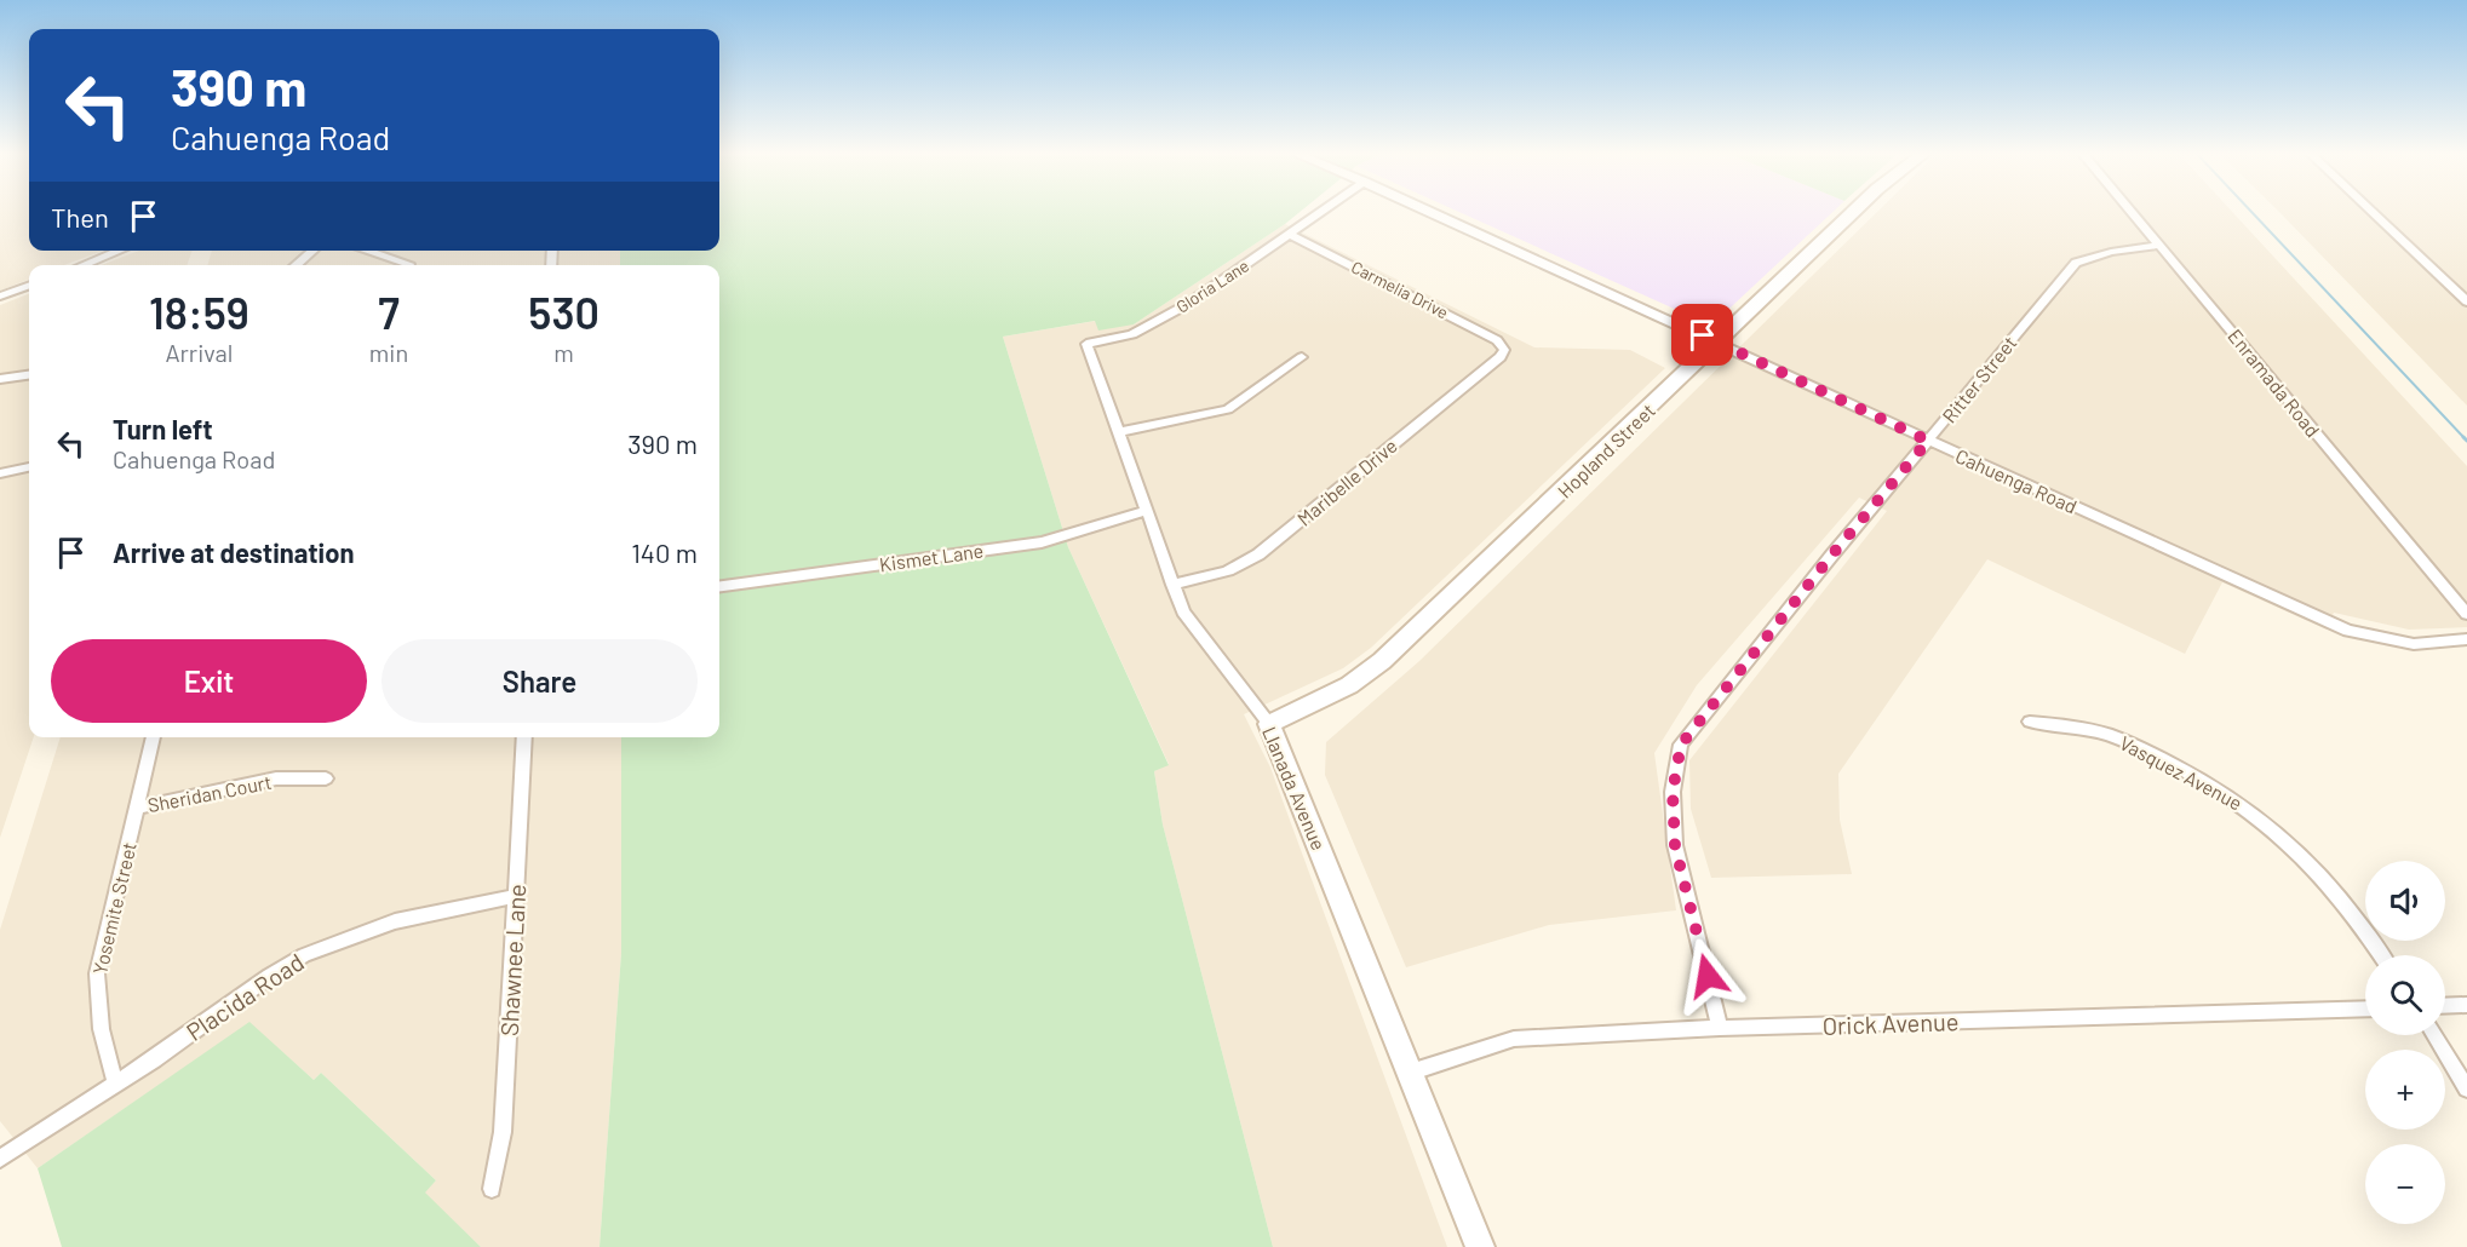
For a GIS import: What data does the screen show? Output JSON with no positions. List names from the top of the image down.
{
  "streets": {
    "street": [
      "Gloria Lane",
      "Carmelia Drive",
      "Ritter Street",
      "Enramada Road",
      "Hopland Street",
      "Cahuenga Road",
      "Maribelle Drive",
      "Kismet Lane",
      "Vasquez Avenue",
      "Llanada Avenue",
      "Sheridan Court",
      "Yosemite Street",
      "Shawnee Lane",
      "Placida Road",
      "Orick Avenue"
    ]
  },
  "crossings": [
    ["Gloria Lane", "Carmelia Drive"],
    ["Gloria Lane", "Llanada Avenue"],
    ["Carmelia Drive", "Maribelle Drive"],
    ["Ritter Street", "Enramada Road"],
    ["Ritter Street", "Cahuenga Road"],
    ["Ritter Street", "Orick Avenue"],
    ["Hopland Street", "Cahuenga Road"],
    ["Hopland Street", "Llanada Avenue"],
    ["Maribelle Drive", "Llanada Avenue"],
    ["Kismet Lane", "Llanada Avenue"],
    ["Llanada Avenue", "Orick Avenue"],
    ["Sheridan Court", "Yosemite Street"],
    ["Yosemite Street", "Placida Road"],
    ["Shawnee Lane", "Placida Road"]
  ],
  "page": {
    "turn": ["390 m", "Cahuenga Road"],
    "then": "Then",
    "eta": [
      "18:59",
      "Arrival",
      "7",
      "min",
      "530",
      "m"
    ],
    "list": [
      {
        "name": "Turn left",
        "note": "Cahuenga Road",
        "value": "390 m"
      },
      {
        "name": "Arrive at destination",
        "value": "140 m"
      }
    ],
    "buttons": ["Exit", "Share"],
    "map_buttons": ["+", "−"]
  }
}
